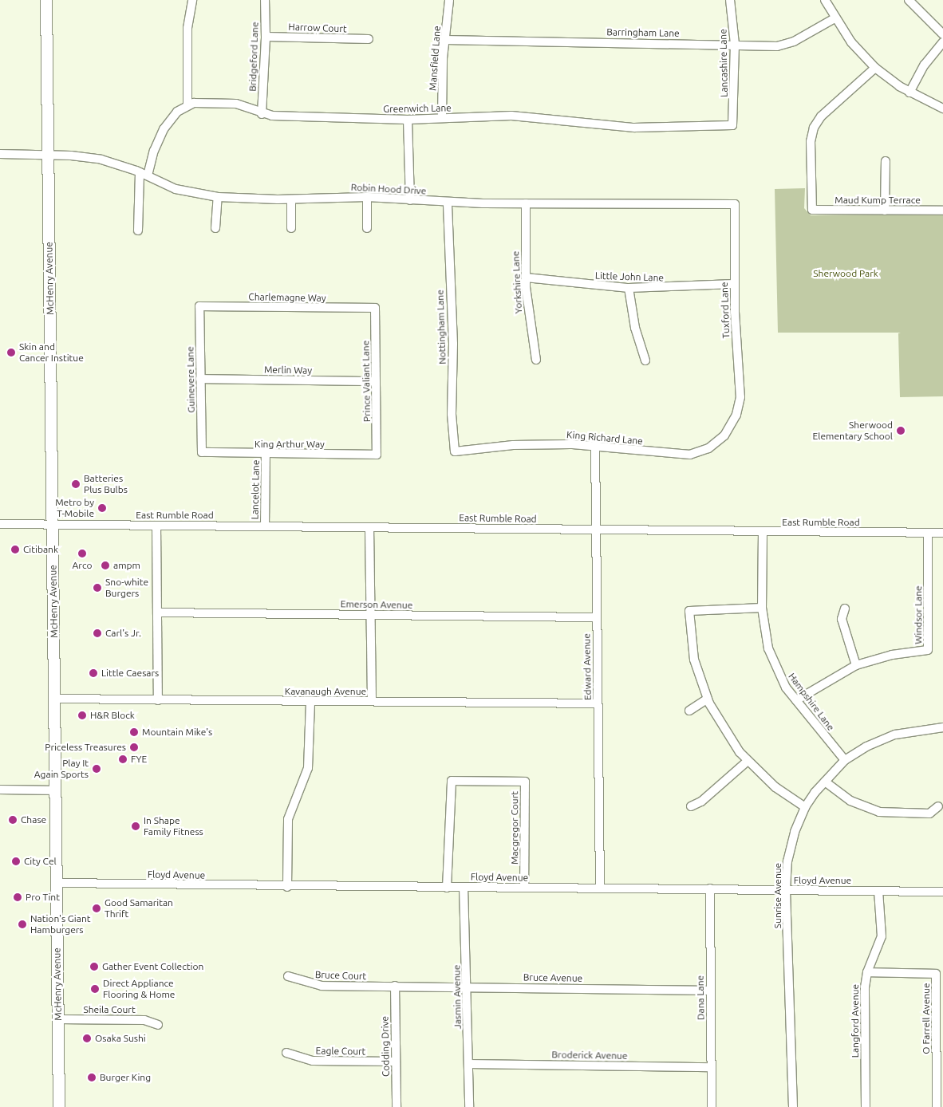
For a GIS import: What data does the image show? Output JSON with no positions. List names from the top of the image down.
{
  "streets": {
    "main road": ["McHenry Avenue"],
    "street": [
      "Harrow Court",
      "Barringham Lane",
      "Bridgeford Lane",
      "Mansfield Lane",
      "Lancashire Lane",
      "Greenwich Lane",
      "Robin Hood Drive",
      "Maud Kump Terrace",
      "Little John Lane",
      "Yorkshire Lane",
      "Charlemagne Way",
      "Tuxford Lane",
      "Nottingham Lane",
      "Merlin Way",
      "Guinevere Lane",
      "Prince Valiant Lane",
      "King Richard Lane",
      "King Arthur Way",
      "Lancelot Lane",
      "East Rumble Road",
      "Emerson Avenue",
      "Windsor Lane",
      "Edward Avenue",
      "Kavanaugh Avenue",
      "Hampshire Lane",
      "Macgregor Court",
      "Floyd Avenue",
      "Sunrise Avenue",
      "Bruce Court",
      "Bruce Avenue",
      "Jasmin Avenue",
      "Dana Lane",
      "Sheila Court",
      "O Farrell Avenue",
      "Langford Avenue",
      "Codding Drive",
      "Eagle Court",
      "Broderick Avenue"
    ]
  },
  "crossings": [
    ["Harrow Court", "Bridgeford Lane"],
    ["Barringham Lane", "Mansfield Lane"],
    ["Barringham Lane", "Lancashire Lane"],
    ["Bridgeford Lane", "Greenwich Lane"],
    ["Mansfield Lane", "Greenwich Lane"],
    ["Lancashire Lane", "Greenwich Lane"],
    ["Robin Hood Drive", "McHenry Avenue"],
    ["Robin Hood Drive", "Yorkshire Lane"],
    ["Robin Hood Drive", "Tuxford Lane"],
    ["Robin Hood Drive", "Nottingham Lane"],
    ["Little John Lane", "Yorkshire Lane"],
    ["Little John Lane", "Tuxford Lane"],
    ["McHenry Avenue", "East Rumble Road"],
    ["McHenry Avenue", "Kavanaugh Avenue"],
    ["McHenry Avenue", "Floyd Avenue"],
    ["McHenry Avenue", "Sheila Court"],
    ["Charlemagne Way", "Guinevere Lane"],
    ["Charlemagne Way", "Prince Valiant Lane"],
    ["Tuxford Lane", "King Richard Lane"],
    ["Nottingham Lane", "King Richard Lane"],
    ["Merlin Way", "Guinevere Lane"],
    ["Merlin Way", "Prince Valiant Lane"],
    ["Guinevere Lane", "King Arthur Way"],
    ["Prince Valiant Lane", "King Arthur Way"],
    ["King Richard Lane", "Edward Avenue"],
    ["King Arthur Way", "Lancelot Lane"],
    ["Lancelot Lane", "East Rumble Road"],
    ["East Rumble Road", "Windsor Lane"],
    ["East Rumble Road", "Edward Avenue"],
    ["East Rumble Road", "Hampshire Lane"],
    ["Emerson Avenue", "Edward Avenue"],
    ["Windsor Lane", "Hampshire Lane"],
    ["Edward Avenue", "Kavanaugh Avenue"],
    ["Edward Avenue", "Floyd Avenue"],
    ["Hampshire Lane", "Sunrise Avenue"],
    ["Macgregor Court", "Floyd Avenue"],
    ["Floyd Avenue", "Sunrise Avenue"],
    ["Floyd Avenue", "Jasmin Avenue"],
    ["Floyd Avenue", "Dana Lane"],
    ["Floyd Avenue", "Langford Avenue"],
    ["Bruce Court", "Bruce Avenue"],
    ["Bruce Court", "Codding Drive"],
    ["Bruce Avenue", "Jasmin Avenue"],
    ["Bruce Avenue", "Dana Lane"],
    ["Bruce Avenue", "Codding Drive"],
    ["Jasmin Avenue", "Broderick Avenue"],
    ["Dana Lane", "Broderick Avenue"],
    ["O Farrell Avenue", "Langford Avenue"],
    ["Codding Drive", "Eagle Court"]
  ],
  "parks": ["Sherwood Park"],
  "places": [
    "Skin and Cancer Institue",
    "Sherwood Elementary School",
    "Batteries Plus Bulbs",
    "Metro by T-Mobile",
    "Citibank",
    "Arco",
    "ampm",
    "Sno-white Burgers",
    "Carl's Jr.",
    "Little Caesars",
    "H&R Block",
    "Mountain Mike's",
    "Priceless Treasures",
    "FYE",
    "Play It Again Sports",
    "Chase",
    "In Shape Family Fitness",
    "City Cel",
    "Pro Tint",
    "Good Samaritan Thrift",
    "Nation's Giant Hamburgers",
    "Gather Event Collection",
    "Direct Appliance Flooring & Home",
    "Osaka Sushi",
    "Burger King"
  ]
}
